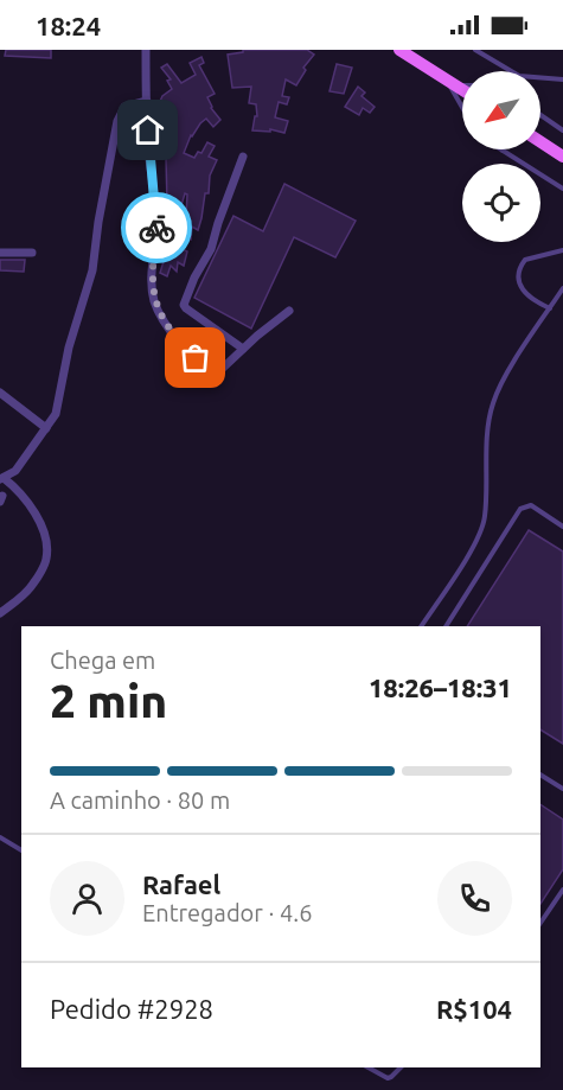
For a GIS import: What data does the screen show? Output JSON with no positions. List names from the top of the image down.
{
  "north": "bottom left",
  "page": {
    "status": "18:24",
    "heading": ["2 min", "Chega em", "18:26–18:31"],
    "panel": [
      "Rafael",
      "Entregador · 4.6",
      "Pedido #2928",
      "R$104"
    ],
    "bar": "A caminho · 80 m"
  }
}
